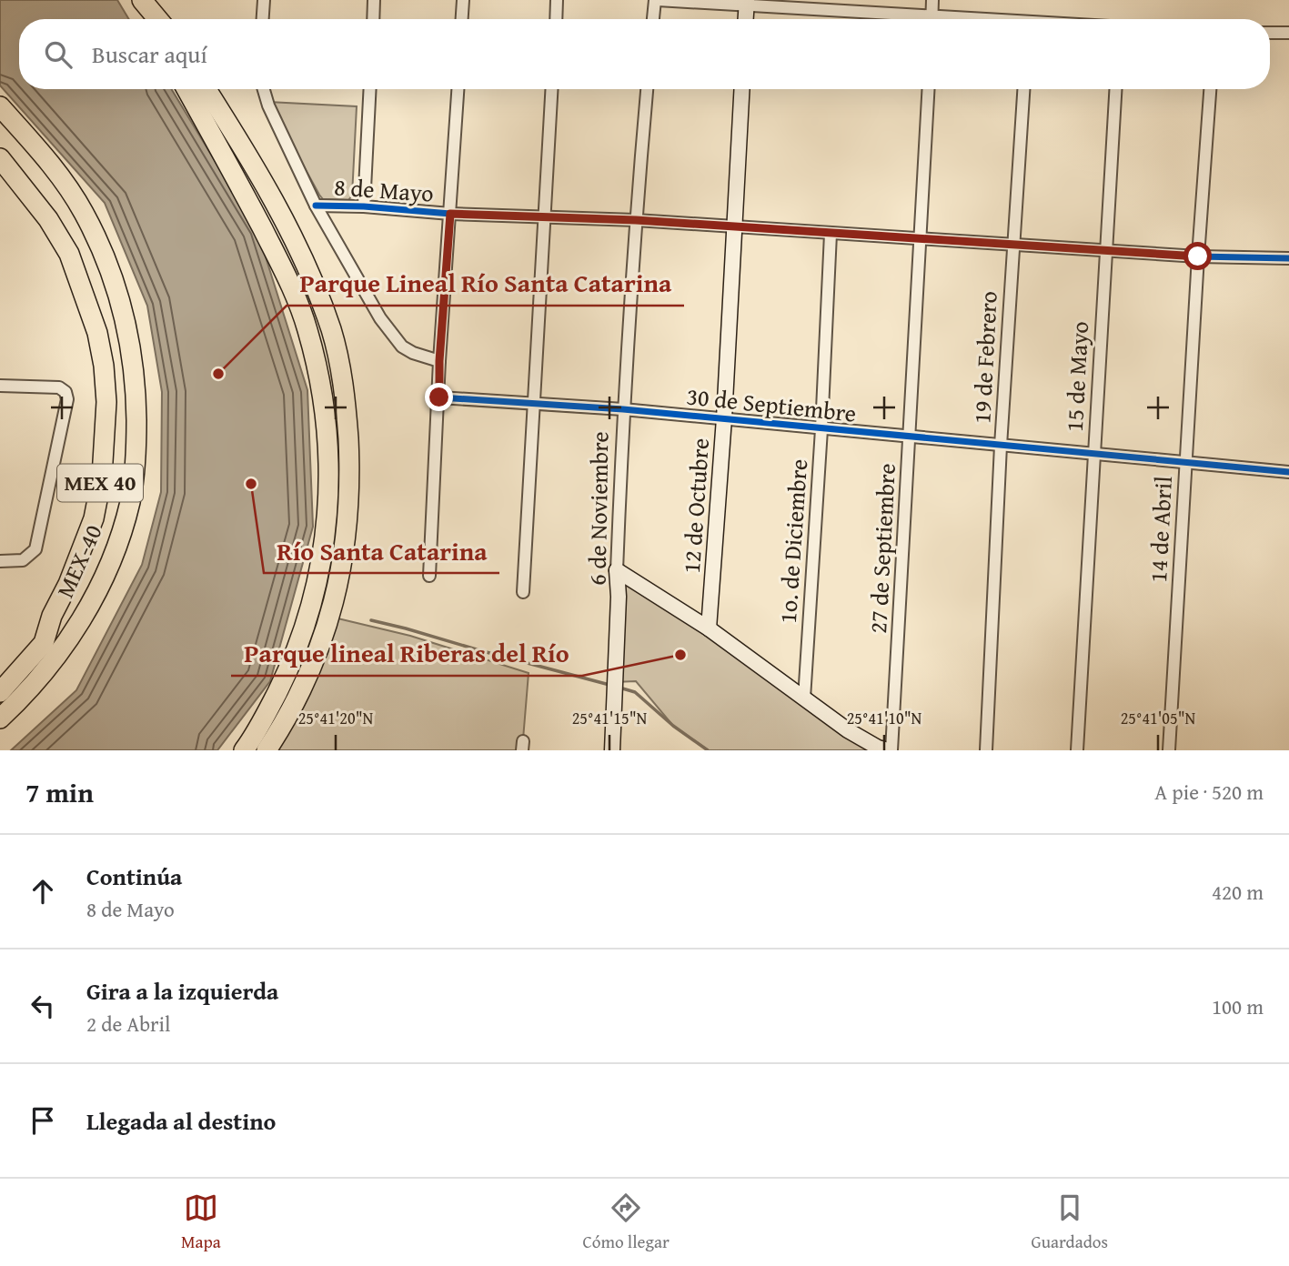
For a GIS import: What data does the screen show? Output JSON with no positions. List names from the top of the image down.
{
  "streets": {
    "highway": ["MEX 40", "MEX-40"],
    "street": [
      "8 de Mayo",
      "19 de Febrero",
      "15 de Mayo",
      "30 de Septiembre",
      "12 de Octubre",
      "6 de Noviembre",
      "14 de Abril",
      "1o. de Diciembre",
      "27 de Septiembre"
    ]
  },
  "crossings": [
    ["8 de Mayo", "19 de Febrero"],
    ["8 de Mayo", "15 de Mayo"],
    ["8 de Mayo", "12 de Octubre"],
    ["8 de Mayo", "6 de Noviembre"],
    ["8 de Mayo", "14 de Abril"],
    ["8 de Mayo", "1o. de Diciembre"],
    ["8 de Mayo", "27 de Septiembre"],
    ["19 de Febrero", "30 de Septiembre"],
    ["15 de Mayo", "30 de Septiembre"],
    ["30 de Septiembre", "12 de Octubre"],
    ["30 de Septiembre", "6 de Noviembre"],
    ["30 de Septiembre", "14 de Abril"],
    ["30 de Septiembre", "1o. de Diciembre"],
    ["30 de Septiembre", "27 de Septiembre"]
  ],
  "places": ["Parque Lineal Río Santa Catarina", "Río Santa Catarina", "Parque lineal Riberas del Río"],
  "page": {
    "search": "Buscar aquí",
    "heading": ["7 min", "A pie · 520 m"],
    "list": [
      ["Continúa", "8 de Mayo", "420 m"],
      ["Gira a la izquierda", "2 de Abril", "100 m"],
      "Llegada al destino"
    ],
    "nav": ["Mapa", "Cómo llegar", "Guardados"]
  },
  "coordinates": [
    "25°41'20\"N",
    "25°41'15\"N",
    "25°41'10\"N",
    "25°41'05\"N"
  ]
}
